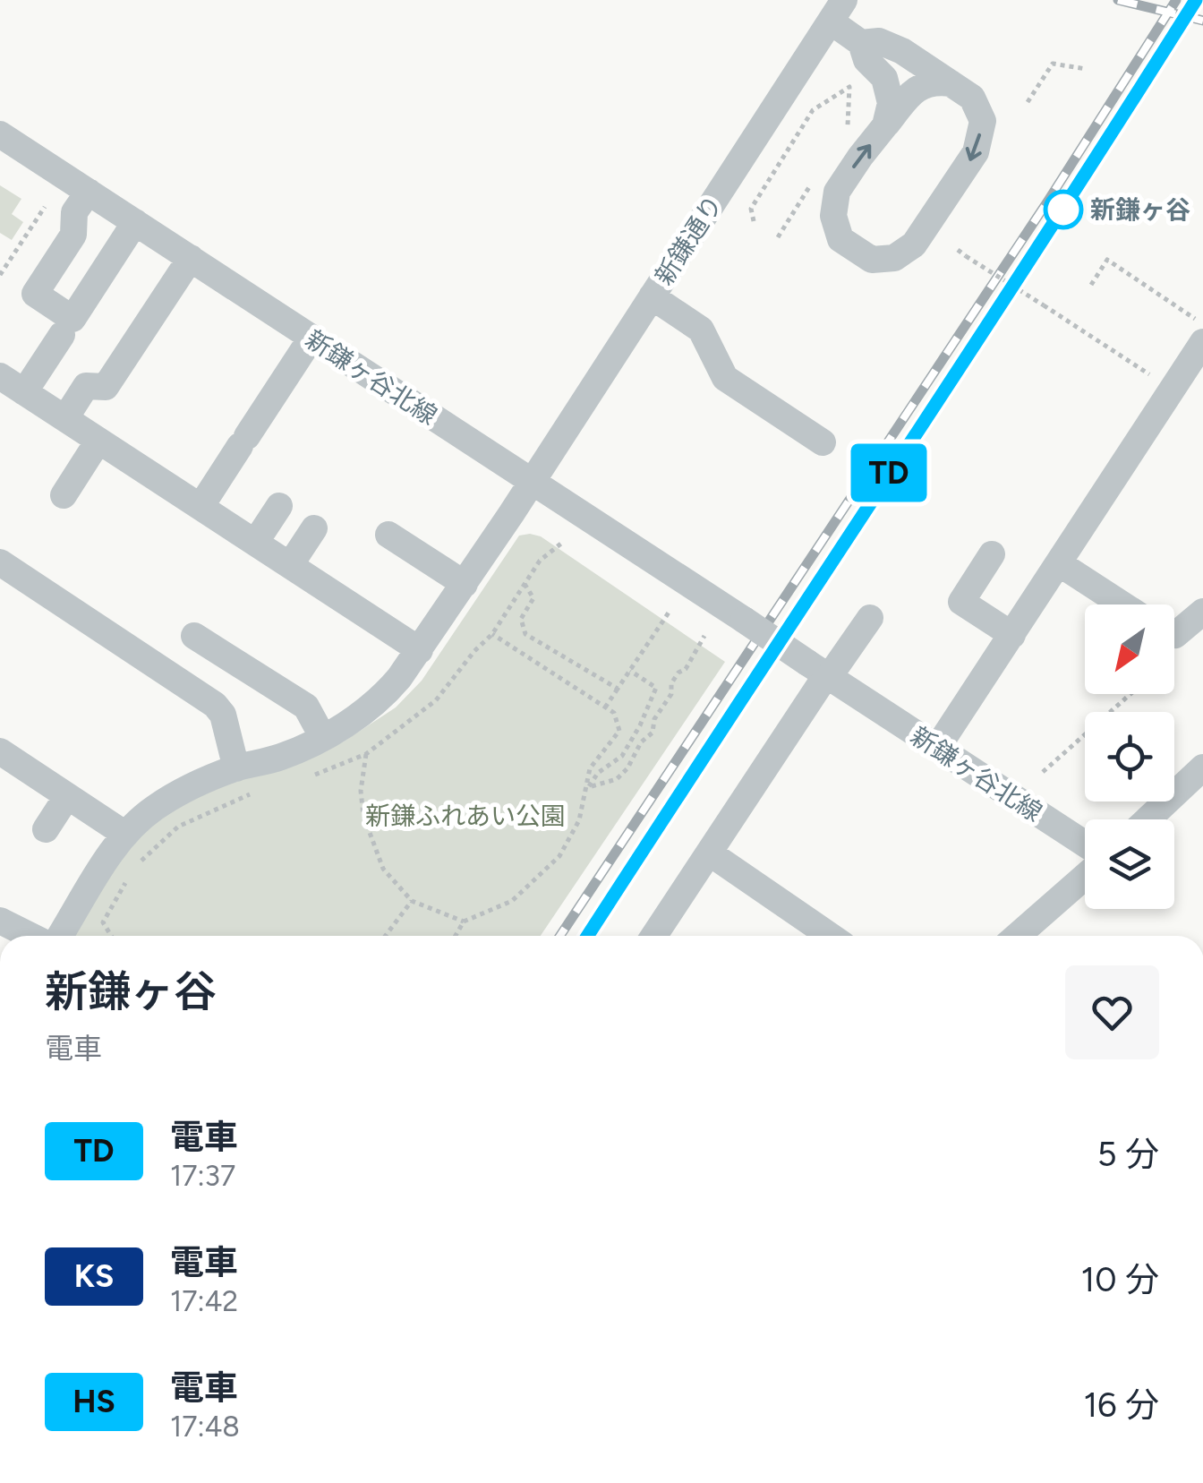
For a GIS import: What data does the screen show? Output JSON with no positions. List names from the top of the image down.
{
  "streets": {
    "street": ["新鎌通り", "新鎌ヶ谷北線"]
  },
  "crossings": [
    ["新鎌通り", "新鎌ヶ谷北線"]
  ],
  "parks": ["新鎌ふれあい公園"],
  "places": ["新鎌ヶ谷"],
  "north": "bottom left",
  "page": {
    "on_map": "TD",
    "heading": ["新鎌ヶ谷", "電車"],
    "list": [
      {
        "mark": "TD",
        "name": "電車",
        "note": "17:37",
        "value": "5 分"
      },
      {
        "mark": "KS",
        "name": "電車",
        "note": "17:42",
        "value": "10 分"
      },
      {
        "mark": "HS",
        "name": "電車",
        "note": "17:48",
        "value": "16 分"
      }
    ]
  }
}
